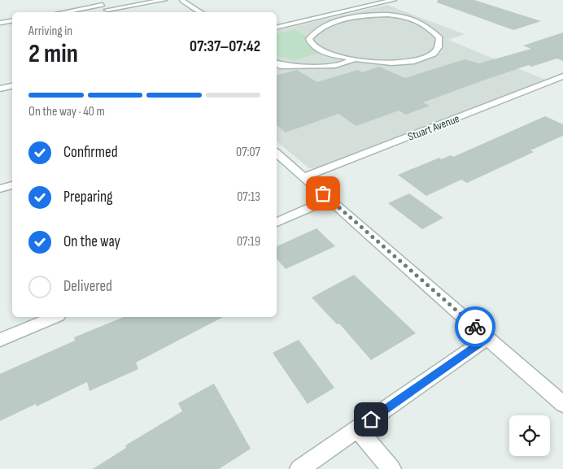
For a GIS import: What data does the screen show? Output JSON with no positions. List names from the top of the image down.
{
  "streets": {
    "street": ["Stuart Avenue"]
  },
  "page": {
    "heading": ["2 min", "Arriving in", "07:37–07:42"],
    "bar": "On the way · 40 m",
    "list": [
      ["Confirmed", "07:07"],
      ["Preparing", "07:13"],
      ["On the way", "07:19"],
      "Delivered"
    ]
  }
}
